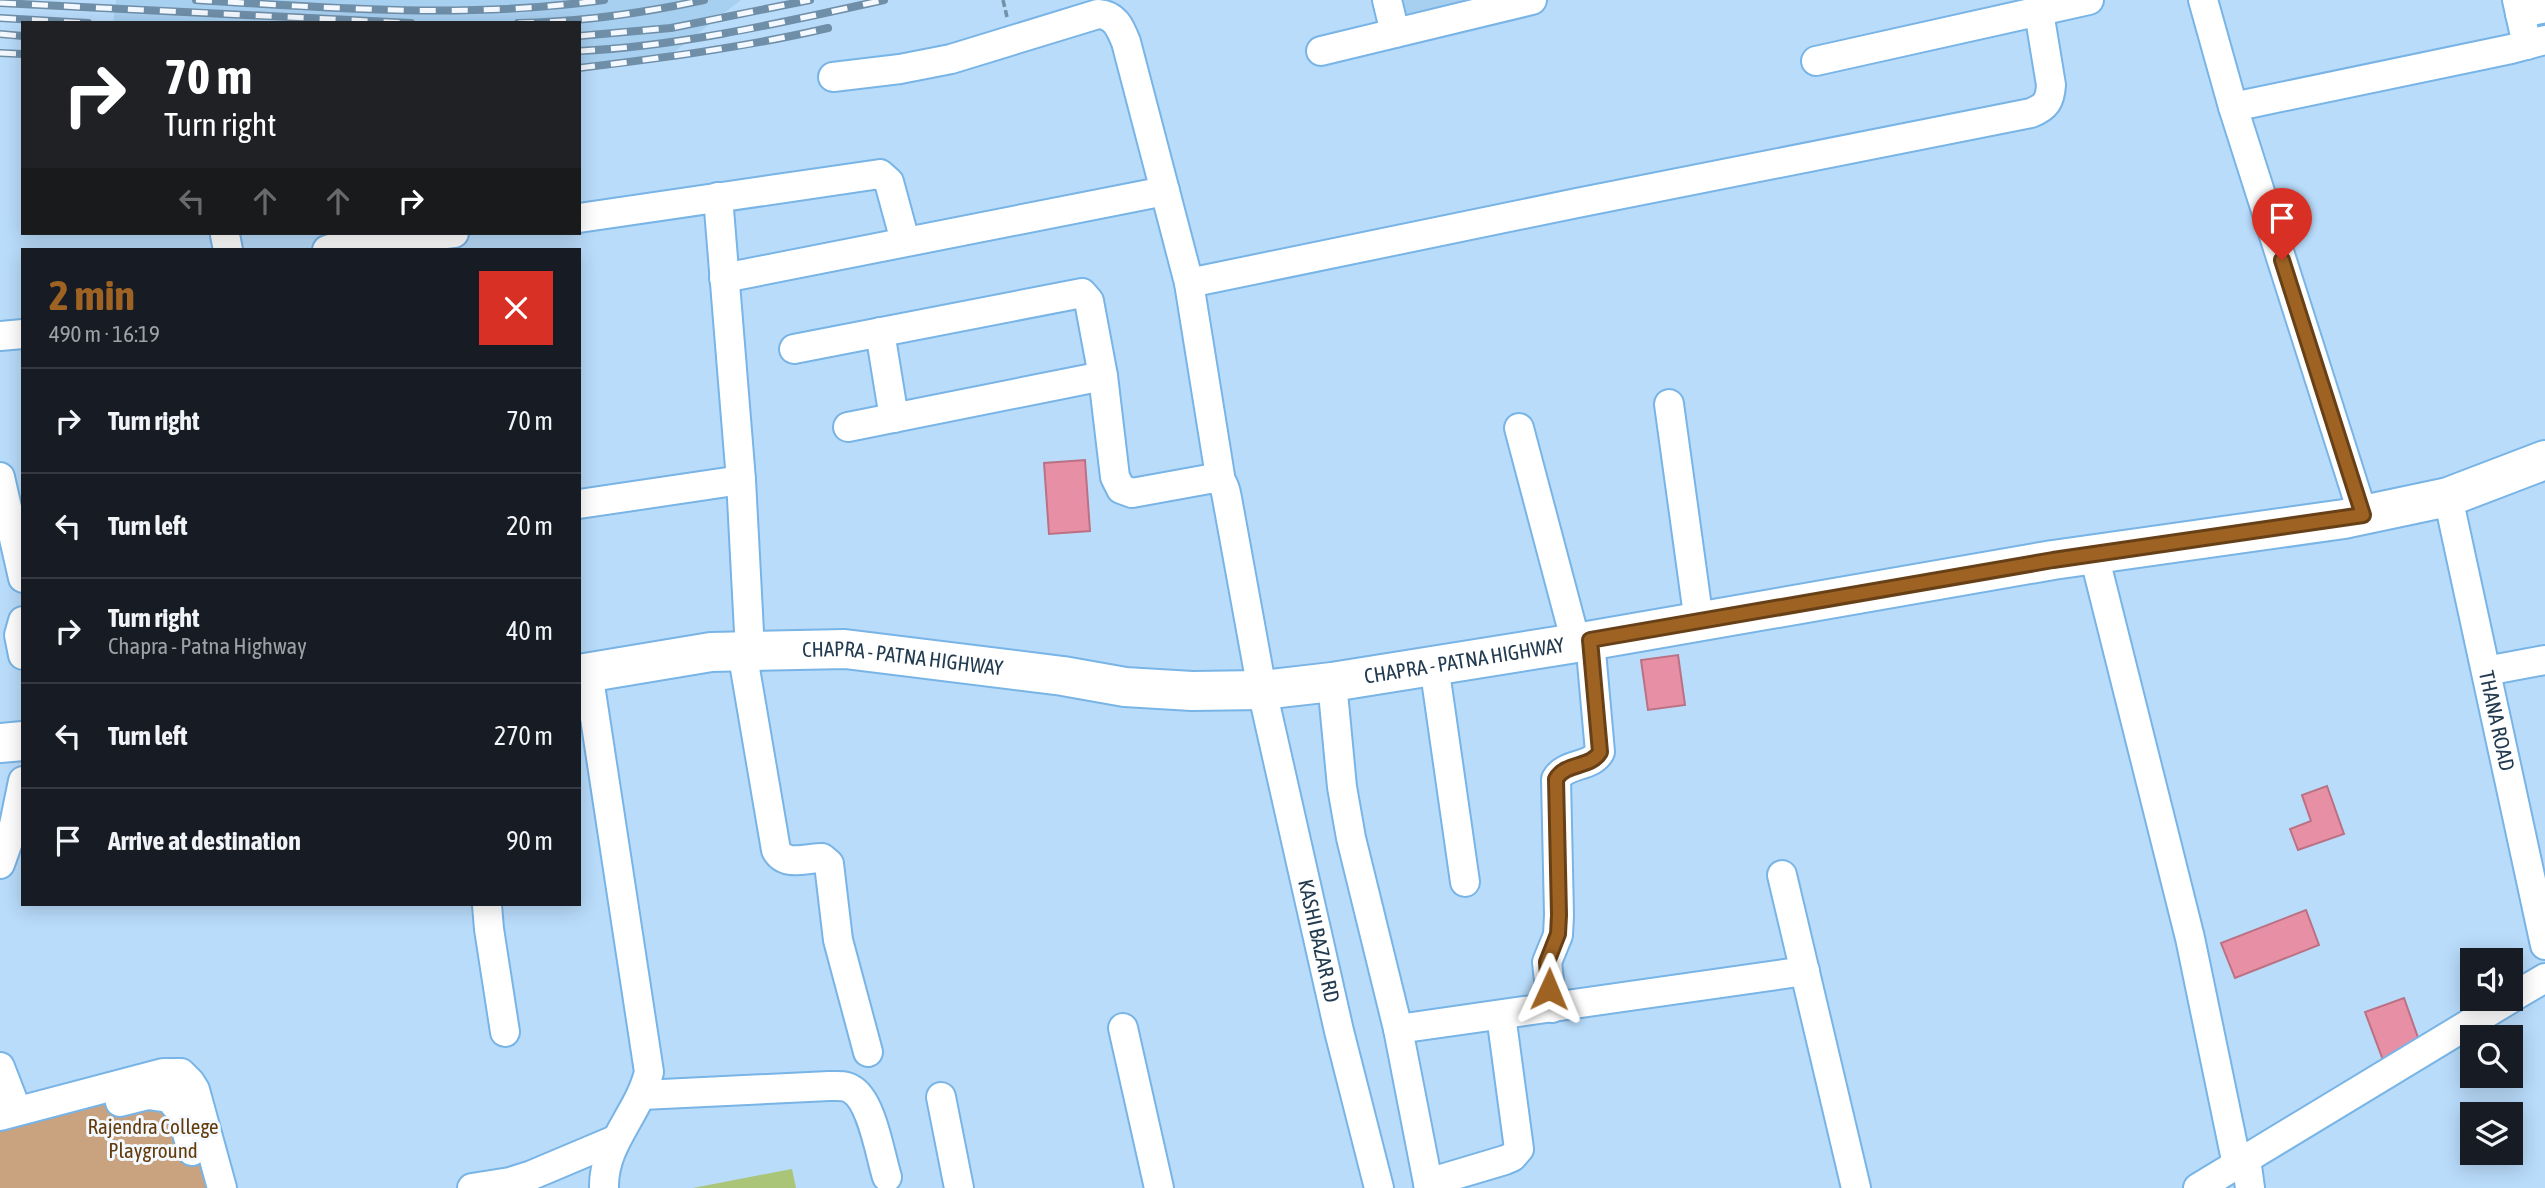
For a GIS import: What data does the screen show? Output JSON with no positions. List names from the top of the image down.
{
  "streets": {
    "highway": ["CHAPRA - PATNA HIGHWAY"],
    "street": ["THANA ROAD", "KASHI BAZAR RD"]
  },
  "crossings": [
    ["CHAPRA - PATNA HIGHWAY", "THANA ROAD"],
    ["CHAPRA - PATNA HIGHWAY", "KASHI BAZAR RD"]
  ],
  "parks": ["Rajendra College Playground"],
  "page": {
    "turn": ["70 m", "Turn right"],
    "heading": ["2 min", "490 m · 16:19"],
    "list": [
      {
        "name": "Turn right",
        "value": "70 m"
      },
      {
        "name": "Turn left",
        "value": "20 m"
      },
      {
        "name": "Turn right",
        "note": "Chapra - Patna Highway",
        "value": "40 m"
      },
      {
        "name": "Turn left",
        "value": "270 m"
      },
      {
        "name": "Arrive at destination",
        "value": "90 m"
      }
    ]
  }
}
